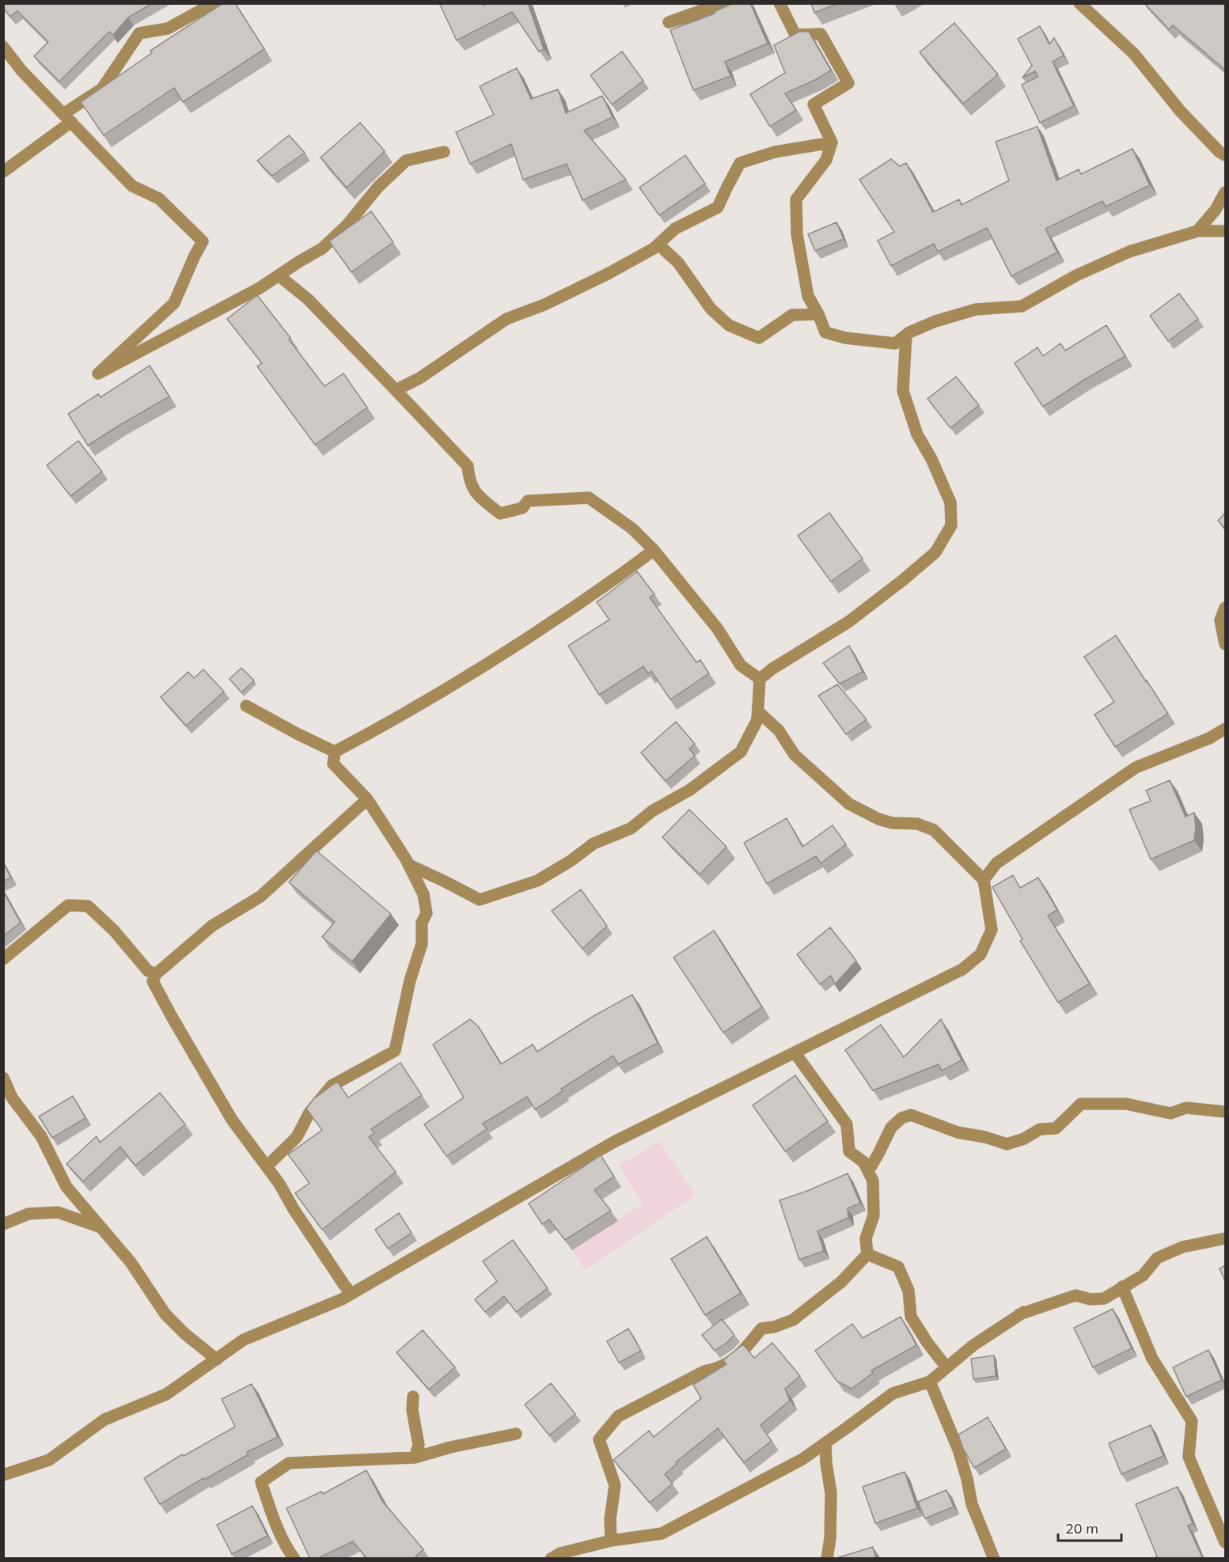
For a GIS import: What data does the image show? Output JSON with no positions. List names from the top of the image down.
{
  "scale_bar": "20 m"
}
